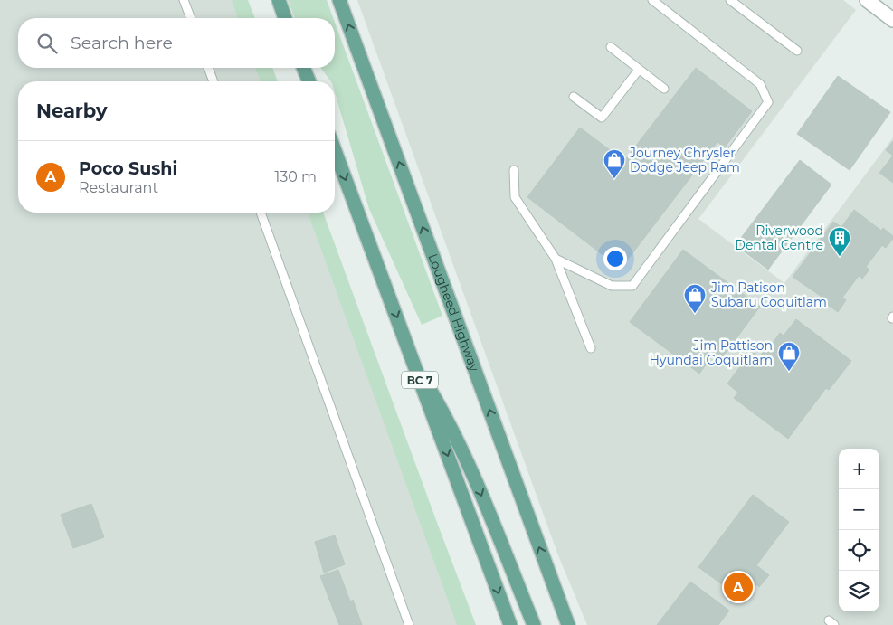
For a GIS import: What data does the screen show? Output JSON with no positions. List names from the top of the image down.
{
  "streets": {
    "main road": ["Lougheed Highway", "BC 7"]
  },
  "places": {
    "shop": ["Journey Chrysler Dodge Jeep Ram", "Jim Patison Subaru Coquitlam", "Jim Pattison Hyundai Coquitlam"],
    "building": ["Riverwood Dental Centre"]
  },
  "page": {
    "search": "Search here",
    "heading": "Nearby",
    "list": [
      {
        "mark": "A",
        "name": "Poco Sushi",
        "note": "Restaurant",
        "value": "130 m"
      }
    ],
    "map_buttons": ["+", "−"],
    "pins": "A"
  }
}
